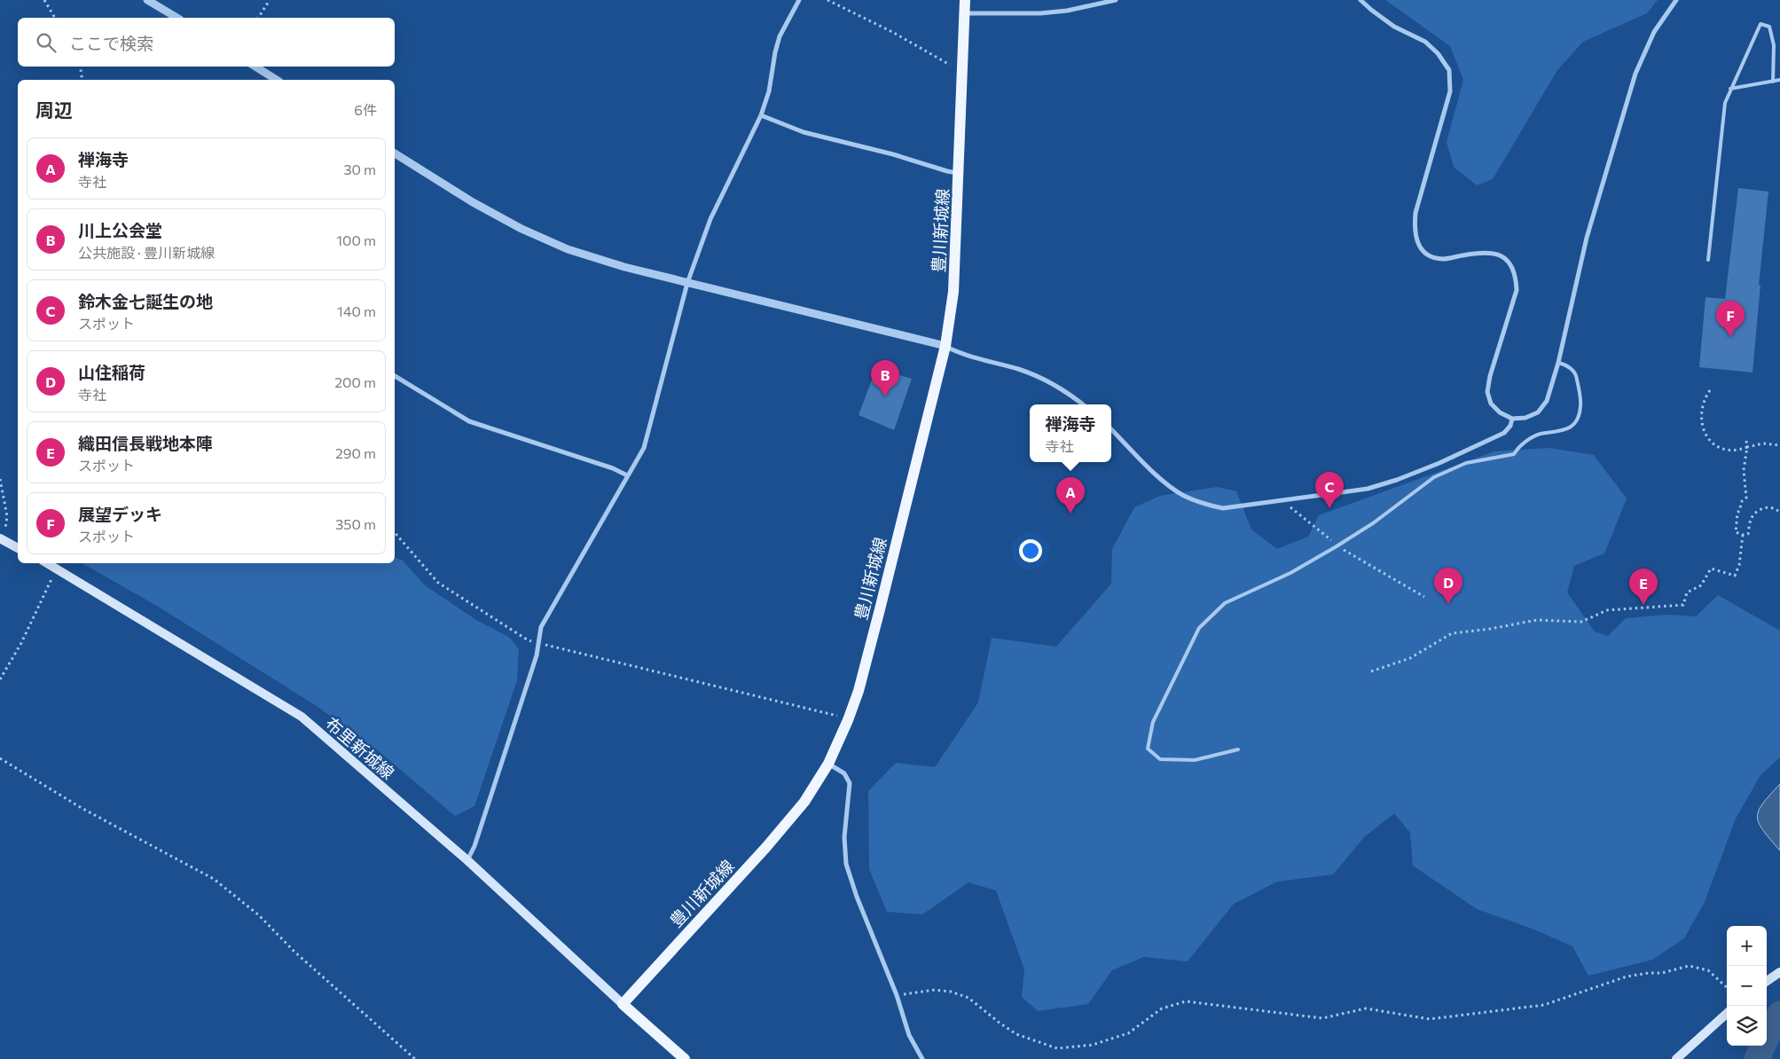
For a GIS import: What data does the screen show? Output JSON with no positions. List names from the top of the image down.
{
  "streets": {
    "main road": ["豊川新城線", "布里新城線"]
  },
  "crossings": [
    ["豊川新城線", "布里新城線"]
  ],
  "page": {
    "search": "ここで検索",
    "heading": ["周辺", "6件"],
    "list": [
      {
        "mark": "A",
        "name": "禅海寺",
        "note": "寺社",
        "value": "30 m"
      },
      {
        "mark": "B",
        "name": "川上公会堂",
        "note": "公共施設 · 豊川新城線",
        "value": "100 m"
      },
      {
        "mark": "C",
        "name": "鈴木金七誕生の地",
        "note": "スポット",
        "value": "140 m"
      },
      {
        "mark": "D",
        "name": "山住稲荷",
        "note": "寺社",
        "value": "200 m"
      },
      {
        "mark": "E",
        "name": "織田信長戦地本陣",
        "note": "スポット",
        "value": "290 m"
      },
      {
        "mark": "F",
        "name": "展望デッキ",
        "note": "スポット",
        "value": "350 m"
      }
    ],
    "pins": [
      "F",
      "B",
      "C",
      "A",
      "D",
      "E"
    ],
    "popup": ["禅海寺", "寺社"],
    "map_buttons": ["+", "−"]
  }
}
